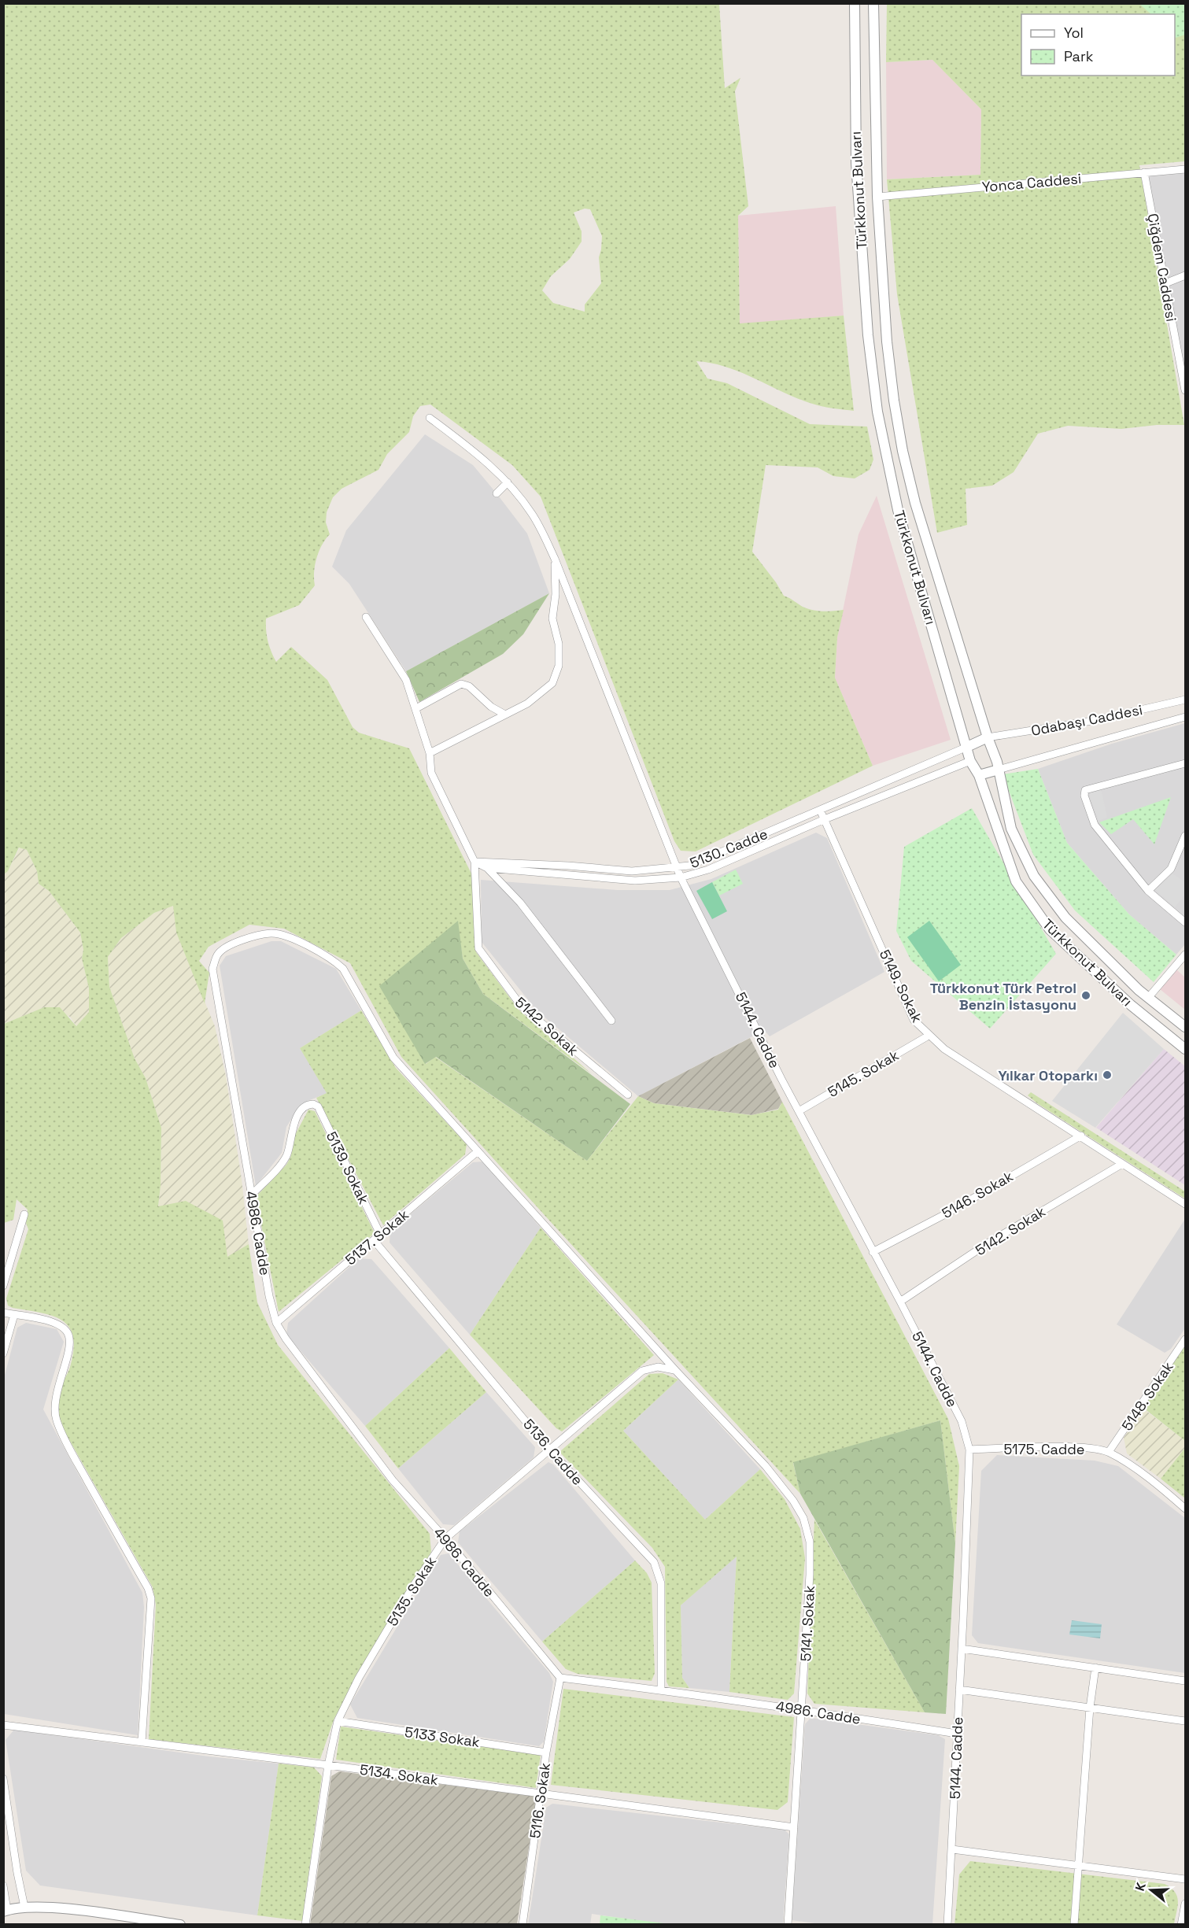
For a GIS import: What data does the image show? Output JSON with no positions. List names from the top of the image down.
{
  "streets": {
    "street": [
      "Yonca Caddesi",
      "Türkkonut Bulvarı",
      "Çiğdem Caddesi",
      "Odabaşı Caddesi",
      "5130. Cadde",
      "5149. Sokak",
      "5142. Sokak",
      "5144. Cadde",
      "5145. Sokak",
      "5139. Sokak",
      "5146. Sokak",
      "4986. Cadde",
      "5137. Sokak",
      "5148. Sokak",
      "5175. Cadde",
      "5136. Cadde",
      "5135. Sokak",
      "5141. Sokak",
      "5133 Sokak",
      "5134. Sokak",
      "5116. Sokak"
    ]
  },
  "crossings": [
    ["Yonca Caddesi", "Türkkonut Bulvarı"],
    ["Yonca Caddesi", "Çiğdem Caddesi"],
    ["Türkkonut Bulvarı", "Odabaşı Caddesi"],
    ["Türkkonut Bulvarı", "5130. Cadde"],
    ["5130. Cadde", "5149. Sokak"],
    ["5130. Cadde", "5142. Sokak"],
    ["5130. Cadde", "5144. Cadde"],
    ["5149. Sokak", "5142. Sokak"],
    ["5149. Sokak", "5145. Sokak"],
    ["5149. Sokak", "5146. Sokak"],
    ["5142. Sokak", "5144. Cadde"],
    ["5144. Cadde", "5145. Sokak"],
    ["5144. Cadde", "5146. Sokak"],
    ["5144. Cadde", "4986. Cadde"],
    ["5144. Cadde", "5175. Cadde"],
    ["5139. Sokak", "4986. Cadde"],
    ["5139. Sokak", "5137. Sokak"],
    ["4986. Cadde", "5137. Sokak"],
    ["4986. Cadde", "5136. Cadde"],
    ["4986. Cadde", "5135. Sokak"],
    ["4986. Cadde", "5141. Sokak"],
    ["4986. Cadde", "5116. Sokak"],
    ["5137. Sokak", "5136. Cadde"],
    ["5148. Sokak", "5175. Cadde"],
    ["5136. Cadde", "5135. Sokak"],
    ["5135. Sokak", "5141. Sokak"],
    ["5135. Sokak", "5133 Sokak"],
    ["5135. Sokak", "5134. Sokak"],
    ["5141. Sokak", "5134. Sokak"],
    ["5133 Sokak", "5116. Sokak"],
    ["5134. Sokak", "5116. Sokak"]
  ],
  "places": ["Türkkonut Türk Petrol Benzin İstasyonu", "Yılkar Otoparkı"],
  "legend": ["Yol", "Park"],
  "north": "left"
}
